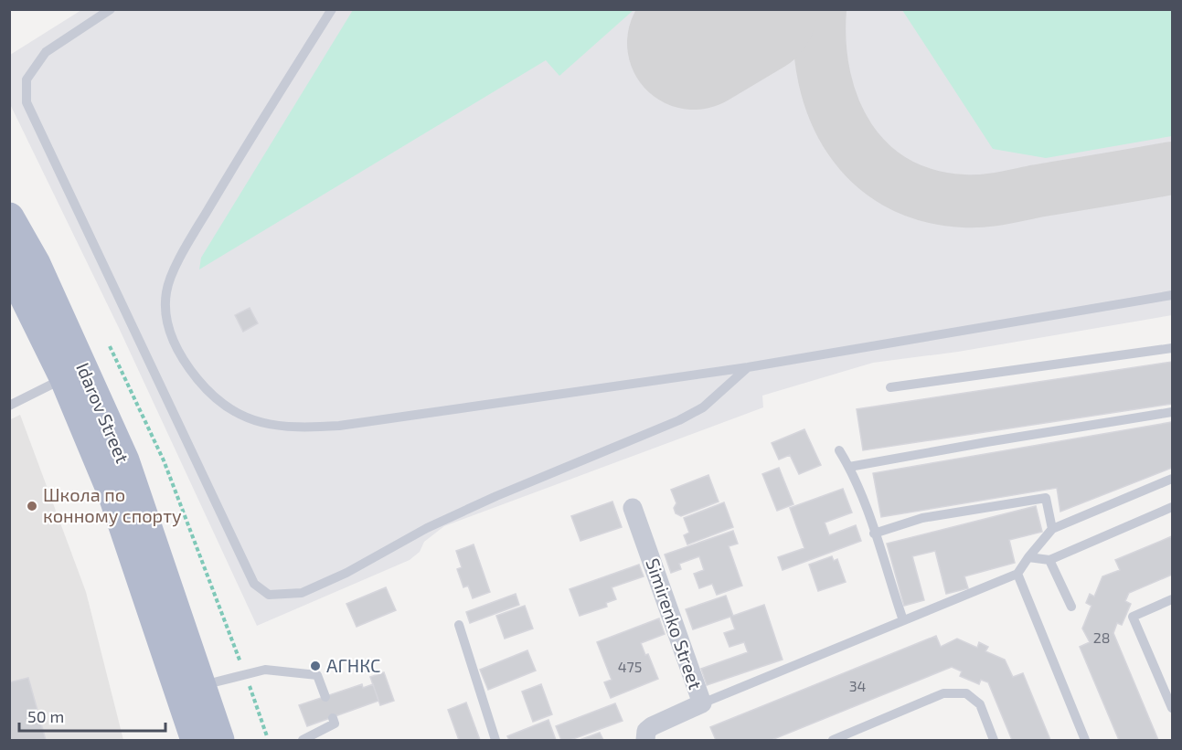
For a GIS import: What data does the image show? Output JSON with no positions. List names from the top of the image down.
{
  "streets": {
    "main road": ["Idarov Street"],
    "street": ["Simirenko Street"]
  },
  "places": ["Школа по конному спорту", "АГНКС"],
  "house_numbers": ["28", "475", "34"],
  "scale_bar": "50 m"
}
